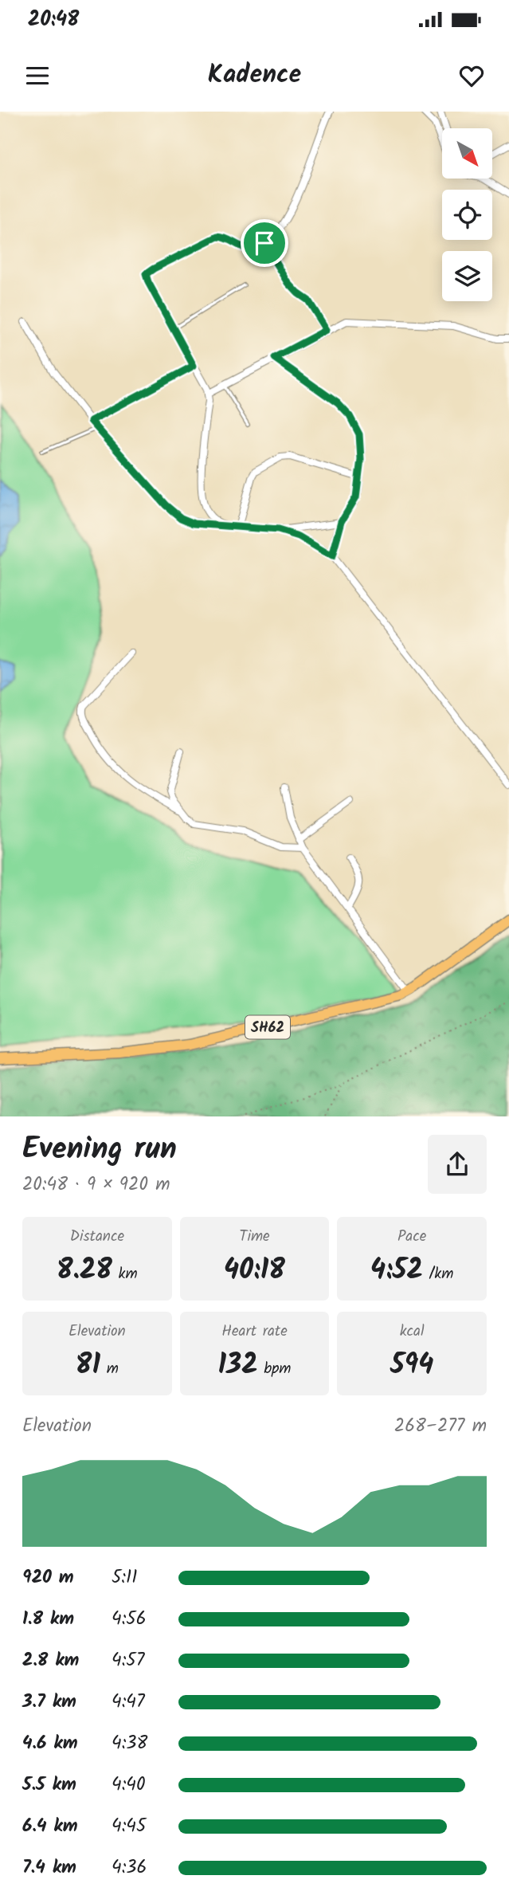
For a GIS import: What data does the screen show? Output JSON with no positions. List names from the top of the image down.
{
  "streets": {
    "main road": ["SH62"]
  },
  "north": "bottom right",
  "page": {
    "status": "20:48",
    "header": "Kadence",
    "heading": ["Evening run", "20:48 · 9 × 920 m"],
    "stats": [
      ["Distance", "8.28 km"],
      ["Time", "40:18"],
      ["Pace", "4:52 /km"],
      ["Elevation", "81 m"],
      ["Heart rate", "132 bpm"],
      ["kcal", "594"]
    ],
    "chart": ["Elevation", "268–277 m"],
    "list": [
      {
        "name": "920 m",
        "note": "5:11"
      },
      {
        "name": "1.8 km",
        "note": "4:56"
      },
      {
        "name": "2.8 km",
        "note": "4:57"
      },
      {
        "name": "3.7 km",
        "note": "4:47"
      },
      {
        "name": "4.6 km",
        "note": "4:38"
      },
      {
        "name": "5.5 km",
        "note": "4:40"
      },
      {
        "name": "6.4 km",
        "note": "4:45"
      },
      {
        "name": "7.4 km",
        "note": "4:36"
      }
    ]
  }
}
